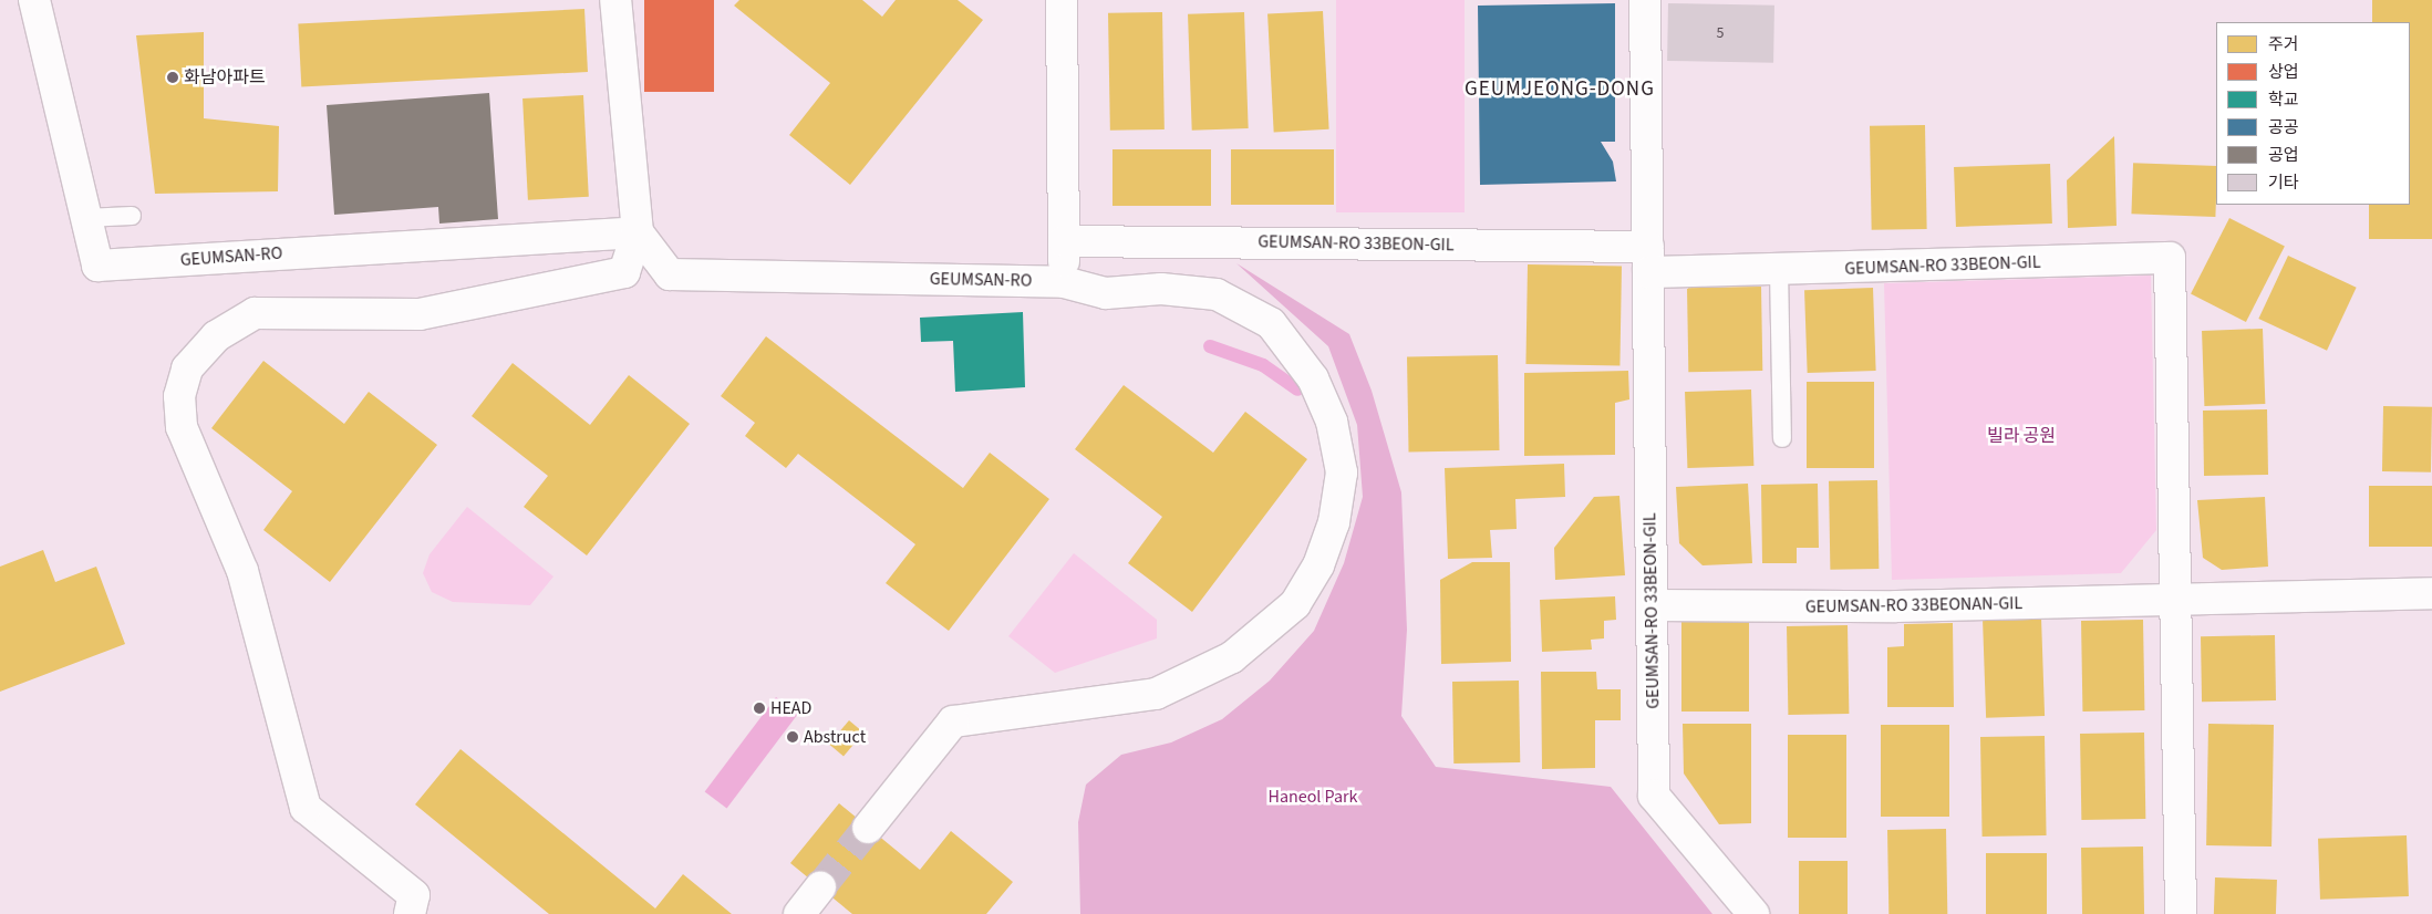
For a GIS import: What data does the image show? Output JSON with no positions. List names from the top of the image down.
{
  "streets": {
    "street": ["GEUMSAN-RO 33BEON-GIL", "GEUMSAN-RO", "GEUMSAN-RO 33BEONAN-GIL"]
  },
  "crossings": [
    ["GEUMSAN-RO 33BEON-GIL", "GEUMSAN-RO 33BEONAN-GIL"]
  ],
  "districts": ["GEUMJEONG-DONG"],
  "parks": ["빌라 공원", "Haneol Park"],
  "places": ["화남아파트", "HEAD", "Abstruct"],
  "house_numbers": ["5"],
  "legend": [
    "주거",
    "상업",
    "학교",
    "공공",
    "공업",
    "기타"
  ]
}
